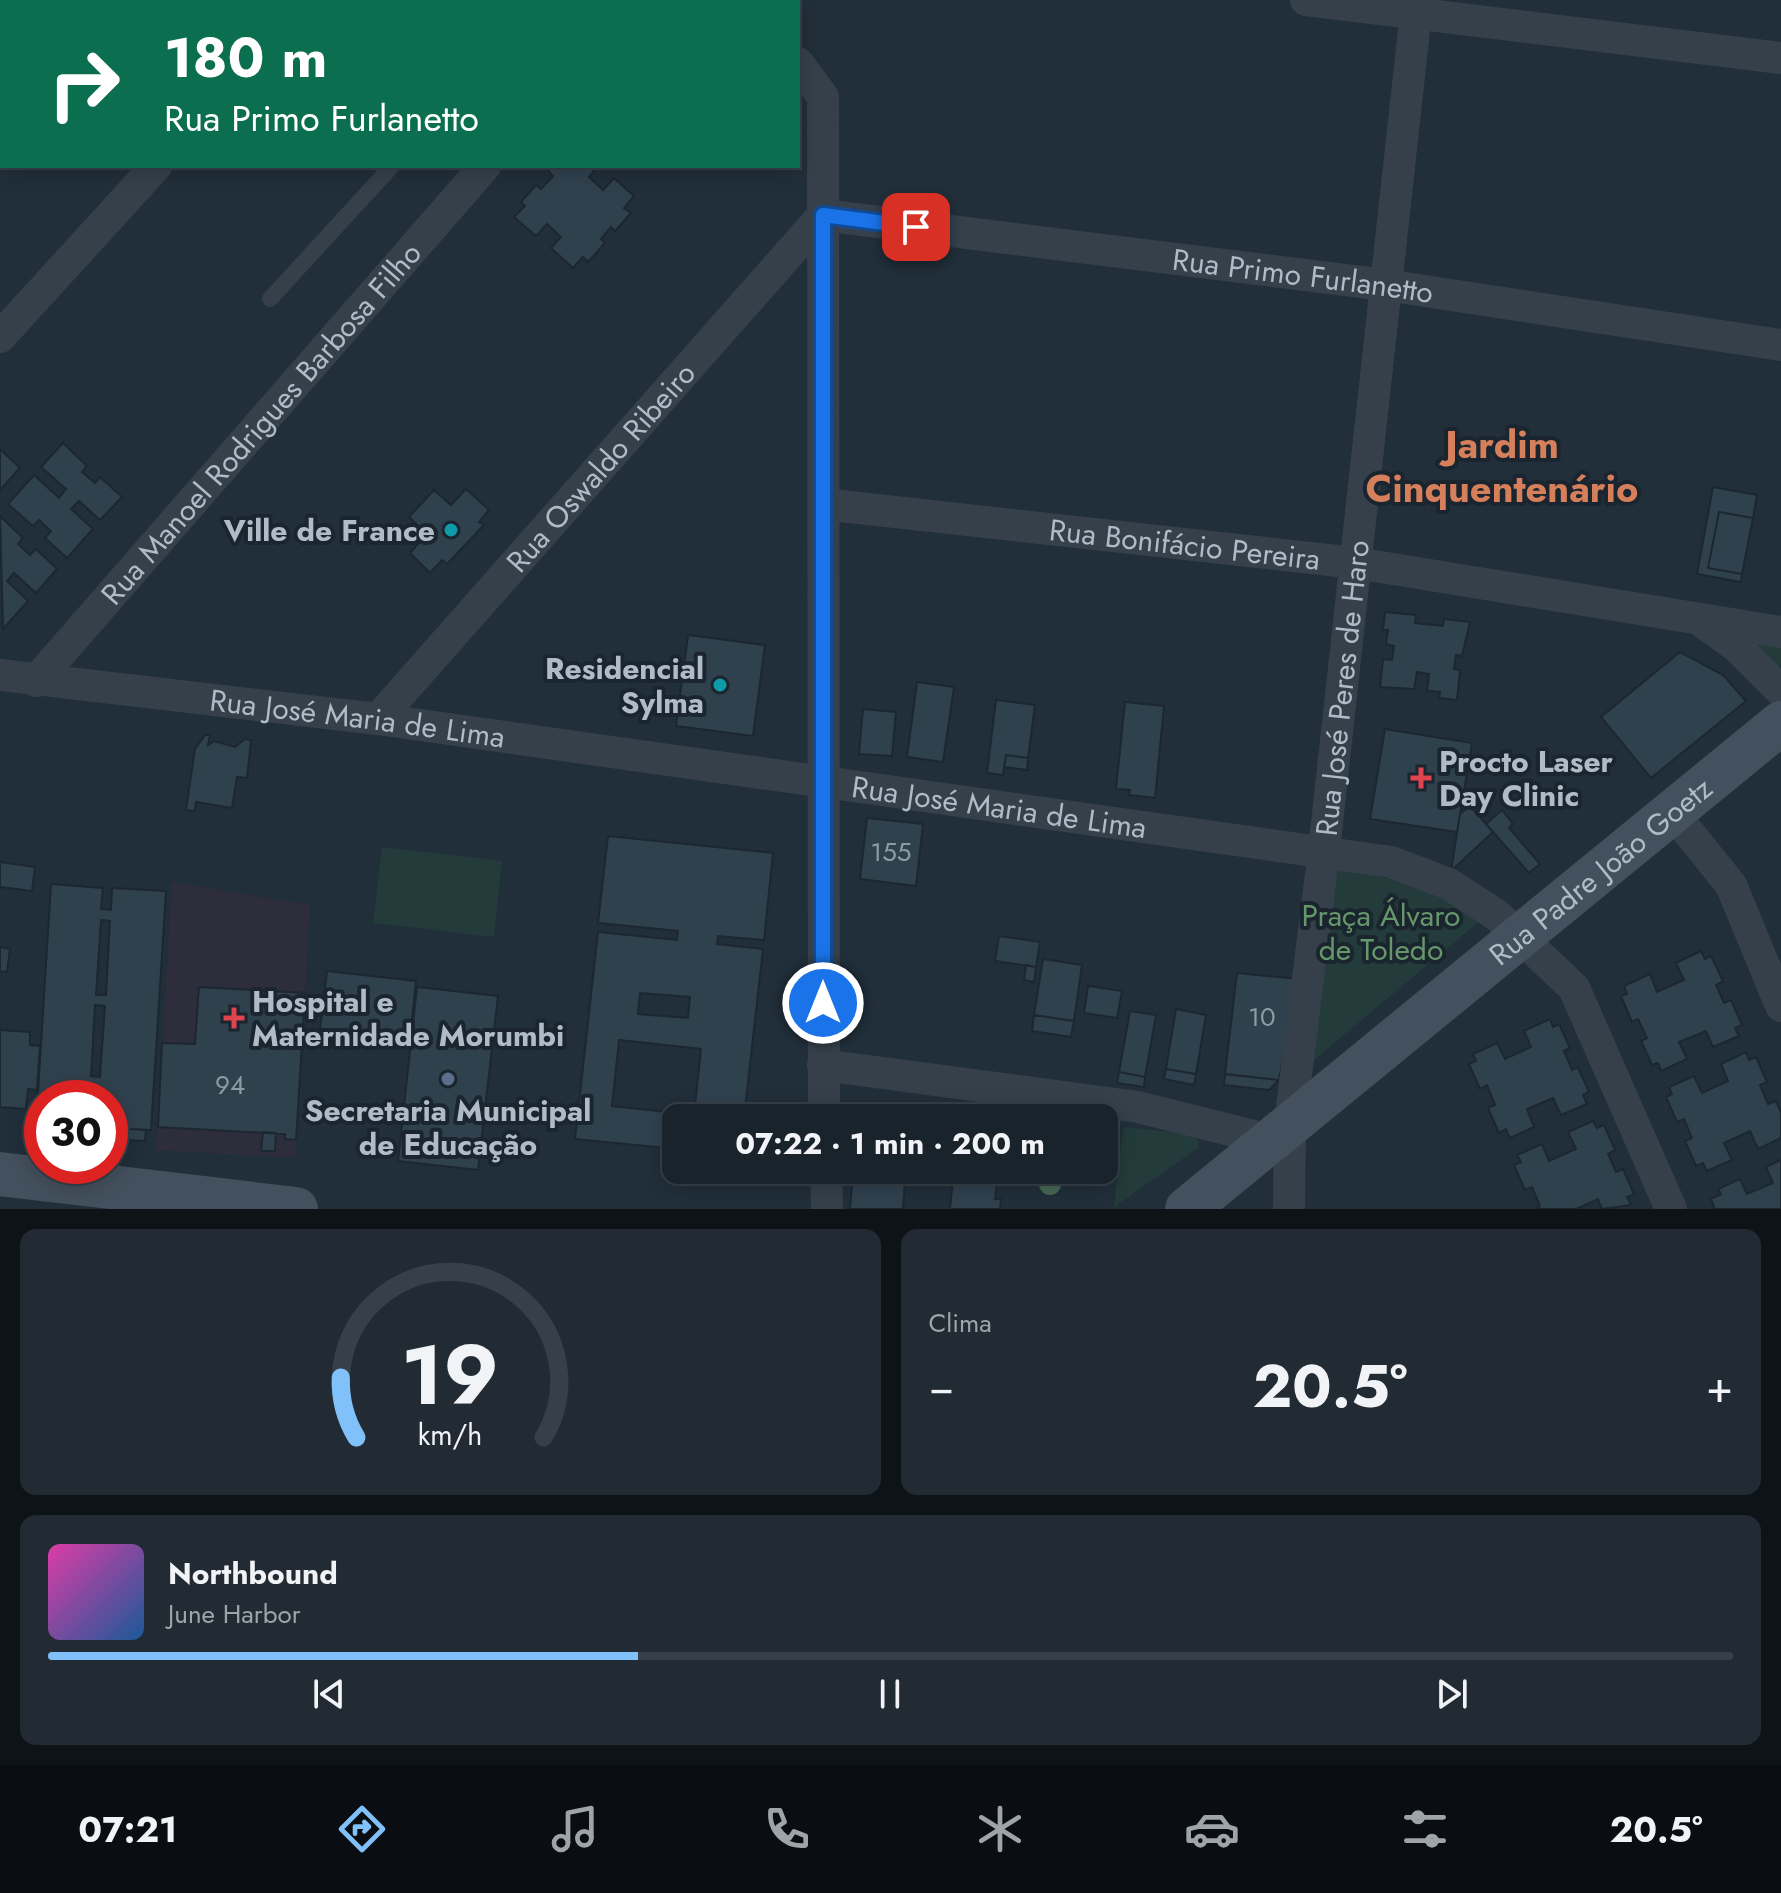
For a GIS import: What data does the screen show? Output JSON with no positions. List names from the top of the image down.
{
  "streets": {
    "street": [
      "Rua Primo Furlanetto",
      "Rua Manoel Rodrigues Barbosa Filho",
      "Rua Oswaldo Ribeiro",
      "Rua Bonifácio Pereira",
      "Rua José Peres de Haro",
      "Rua José Maria de Lima",
      "Rua Padre João Goetz"
    ]
  },
  "crossings": [
    ["Rua Primo Furlanetto", "Rua Oswaldo Ribeiro"],
    ["Rua Primo Furlanetto", "Rua José Peres de Haro"],
    ["Rua Manoel Rodrigues Barbosa Filho", "Rua José Maria de Lima"],
    ["Rua Oswaldo Ribeiro", "Rua José Maria de Lima"],
    ["Rua Bonifácio Pereira", "Rua José Peres de Haro"],
    ["Rua José Peres de Haro", "Rua José Maria de Lima"],
    ["Rua José Peres de Haro", "Rua Padre João Goetz"],
    ["Rua José Maria de Lima", "Rua Padre João Goetz"]
  ],
  "districts": ["Jardim Cinquentenário"],
  "parks": ["Praça Álvaro de Toledo"],
  "places": {
    "other": ["Ville de France", "Residencial Sylma", "Secretaria Municipal de Educação"],
    "health": ["Procto Laser Day Clinic", "Hospital e Maternidade Morumbi"]
  },
  "house_numbers": ["155", "10", "94"],
  "page": {
    "turn": ["180 m", "Rua Primo Furlanetto"],
    "limit": "30",
    "trip": "07:22 · 1 min · 200 m",
    "tile": "Clima",
    "heat": ["−", "20.5°", "+"],
    "song": ["Northbound", "June Harbor"],
    "tabs": ["07:21", "20.5°"],
    "gauge": ["19", "km/h"]
  }
}
